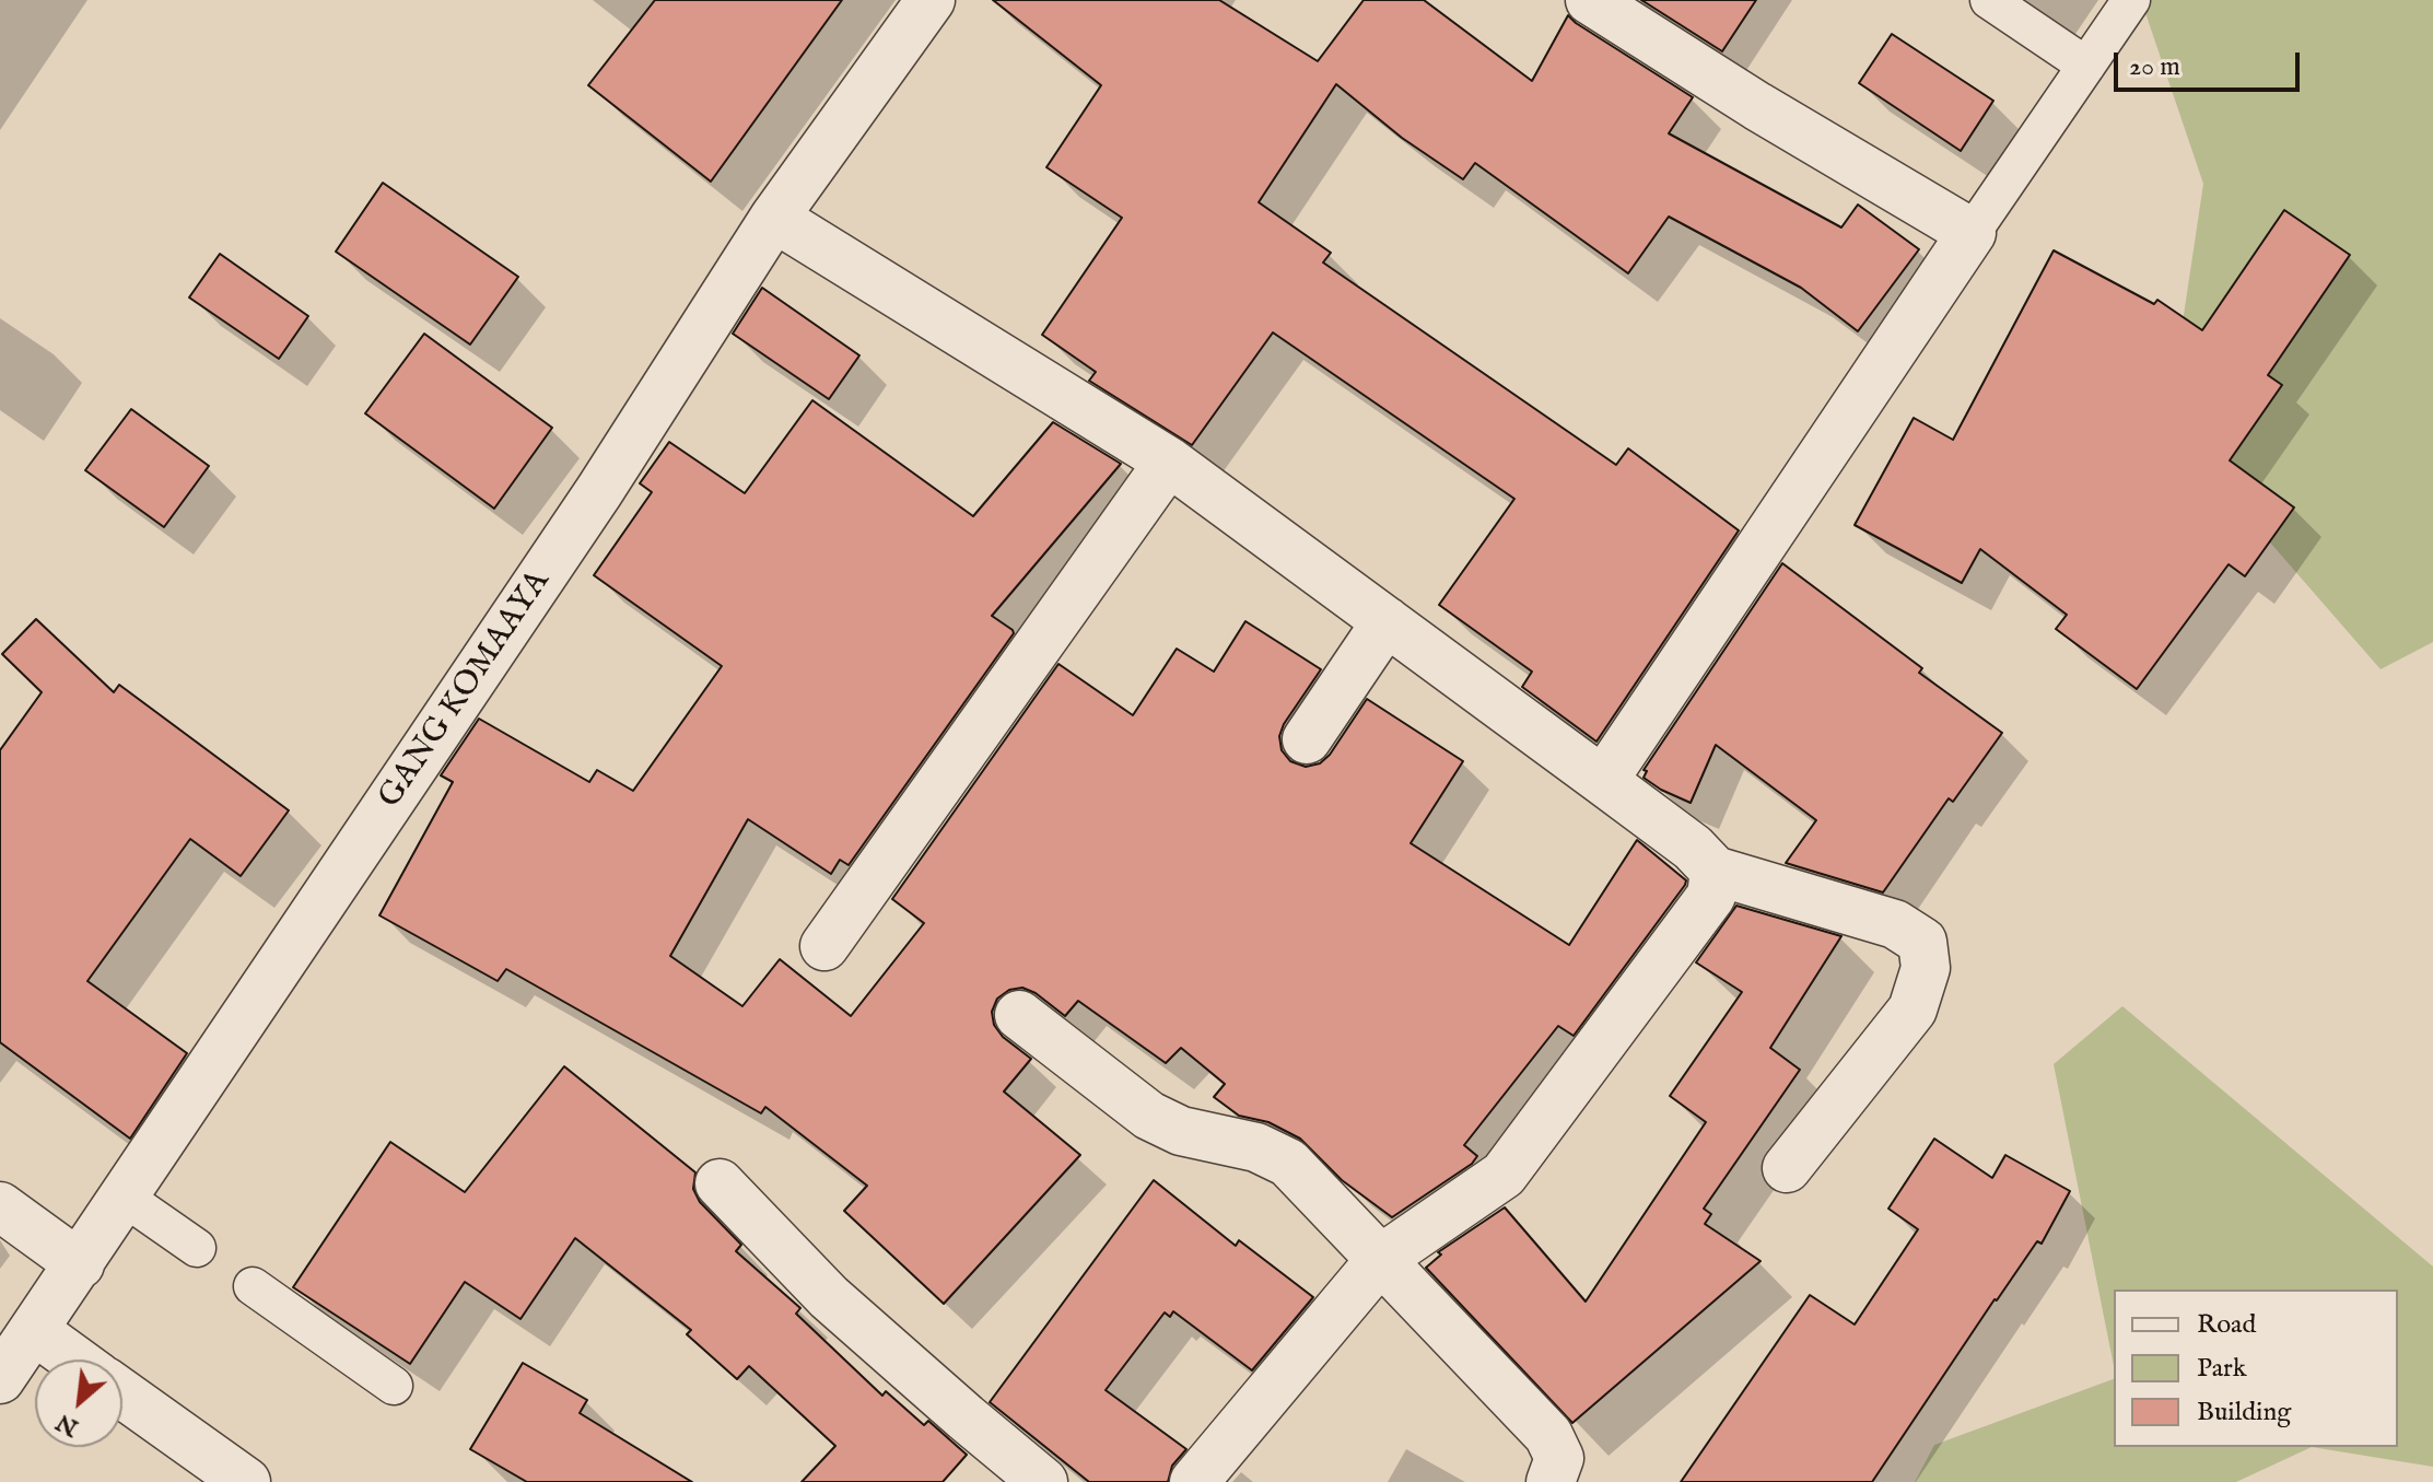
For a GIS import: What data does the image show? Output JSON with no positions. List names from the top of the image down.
{
  "streets": {
    "street": ["GANG KOMAAYA"]
  },
  "legend": ["Road", "Park", "Building"],
  "scale_bar": "20 m",
  "north": "bottom left"
}
